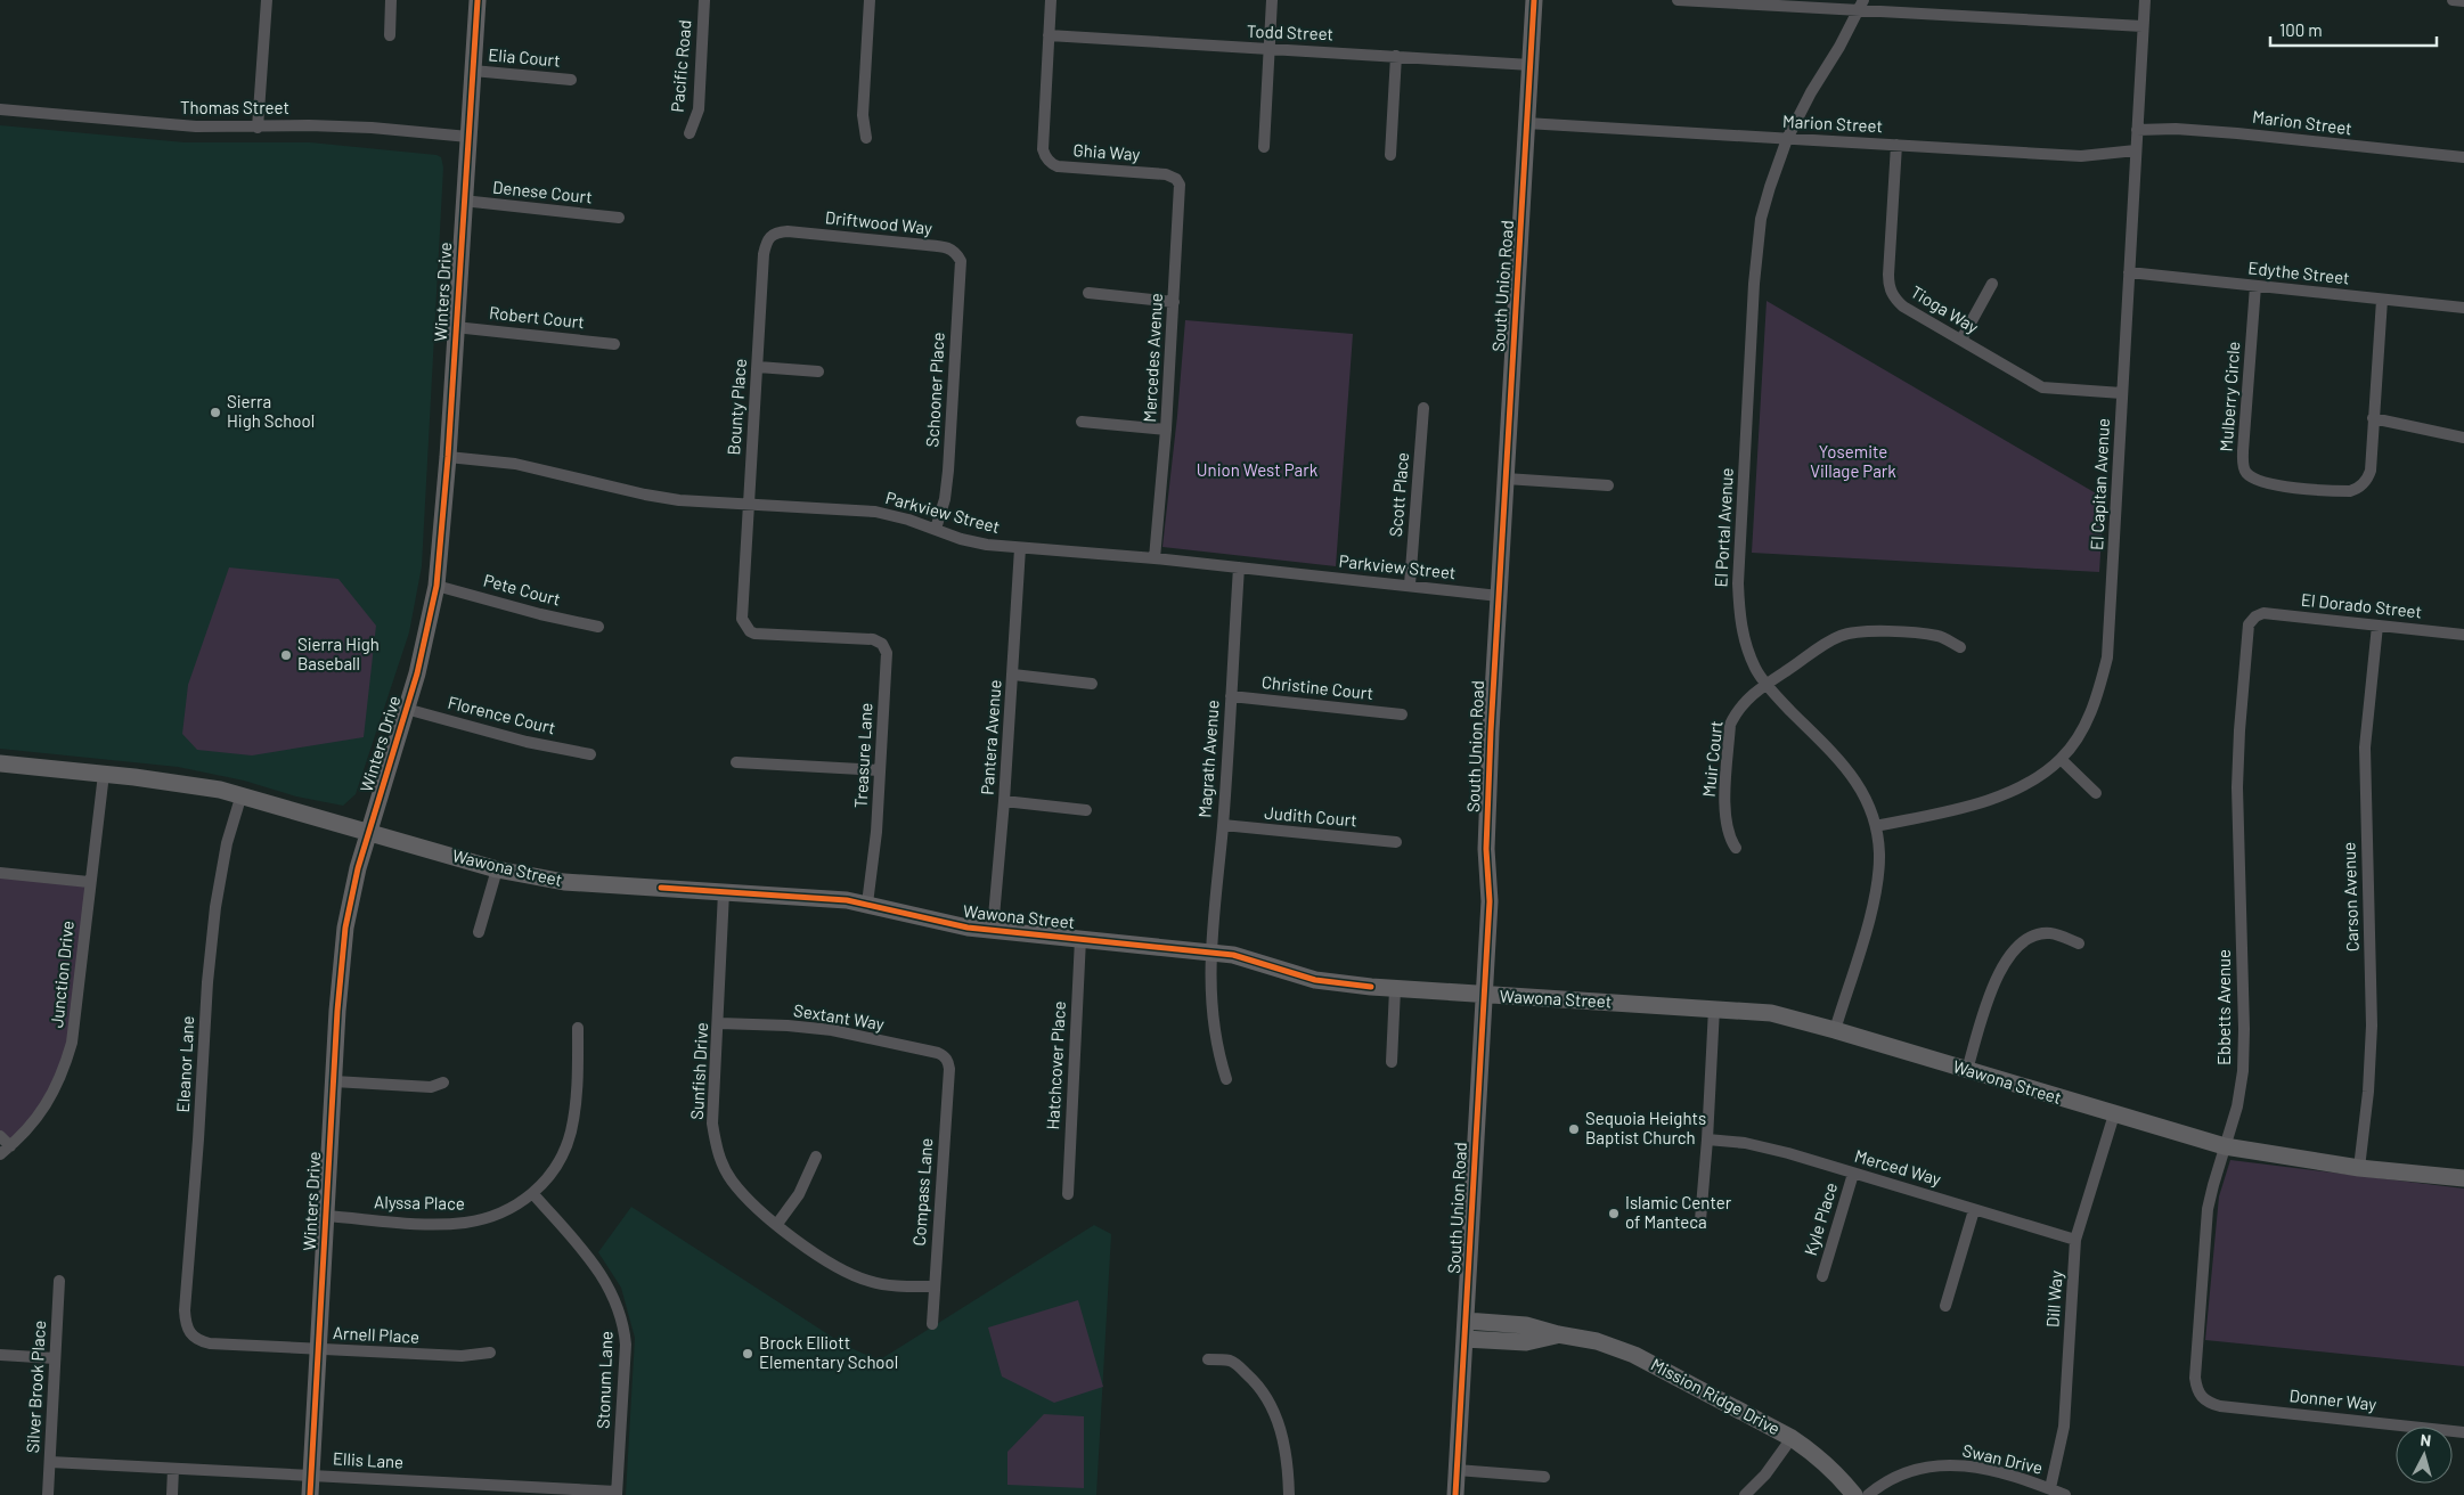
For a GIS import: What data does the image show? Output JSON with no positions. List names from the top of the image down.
{
  "streets": {
    "street": [
      "Todd Street",
      "Elia Court",
      "Pacific Road",
      "Thomas Street",
      "Marion Street",
      "Ghia Way",
      "Denese Court",
      "Driftwood Way",
      "Edythe Street",
      "South Union Road",
      "Winters Drive",
      "Tioga Way",
      "Robert Court",
      "Mercedes Avenue",
      "Schooner Place",
      "Mulberry Circle",
      "Bounty Place",
      "El Capitan Avenue",
      "Scott Place",
      "Parkview Street",
      "El Portal Avenue",
      "Pete Court",
      "El Dorado Street",
      "Christine Court",
      "Florence Court",
      "Pantera Avenue",
      "Treasure Lane",
      "Magrath Avenue",
      "Muir Court",
      "Judith Court",
      "Wawona Street",
      "Carson Avenue",
      "Junction Drive",
      "Ebbetts Avenue",
      "Sextant Way",
      "Eleanor Lane",
      "Hatchcover Place",
      "Sunfish Drive",
      "Merced Way",
      "Compass Lane",
      "Alyssa Place",
      "Kyle Place",
      "Dill Way",
      "Arnell Place",
      "Stonum Lane",
      "Silver Brook Place",
      "Mission Ridge Drive",
      "Donner Way",
      "Swan Drive",
      "Ellis Lane"
    ]
  },
  "crossings": [
    ["Todd Street", "Ghia Way"],
    ["Todd Street", "South Union Road"],
    ["Elia Court", "Winters Drive"],
    ["Thomas Street", "Winters Drive"],
    ["Marion Street", "South Union Road"],
    ["Marion Street", "Tioga Way"],
    ["Marion Street", "El Capitan Avenue"],
    ["Marion Street", "El Portal Avenue"],
    ["Ghia Way", "Mercedes Avenue"],
    ["Denese Court", "Winters Drive"],
    ["Driftwood Way", "Schooner Place"],
    ["Driftwood Way", "Bounty Place"],
    ["Edythe Street", "Mulberry Circle"],
    ["Edythe Street", "El Capitan Avenue"],
    ["South Union Road", "Parkview Street"],
    ["South Union Road", "Wawona Street"],
    ["South Union Road", "Mission Ridge Drive"],
    ["Winters Drive", "Robert Court"],
    ["Winters Drive", "Parkview Street"],
    ["Winters Drive", "Pete Court"],
    ["Winters Drive", "Florence Court"],
    ["Winters Drive", "Wawona Street"],
    ["Winters Drive", "Alyssa Place"],
    ["Winters Drive", "Arnell Place"],
    ["Winters Drive", "Ellis Lane"],
    ["Tioga Way", "El Capitan Avenue"],
    ["Mercedes Avenue", "Parkview Street"],
    ["Schooner Place", "Parkview Street"],
    ["Bounty Place", "Parkview Street"],
    ["Bounty Place", "Treasure Lane"],
    ["El Capitan Avenue", "El Portal Avenue"],
    ["Scott Place", "Parkview Street"],
    ["Parkview Street", "Pantera Avenue"],
    ["Parkview Street", "Magrath Avenue"],
    ["El Portal Avenue", "Muir Court"],
    ["El Portal Avenue", "Wawona Street"],
    ["El Dorado Street", "Carson Avenue"],
    ["El Dorado Street", "Ebbetts Avenue"],
    ["Christine Court", "Magrath Avenue"],
    ["Pantera Avenue", "Wawona Street"],
    ["Treasure Lane", "Wawona Street"],
    ["Magrath Avenue", "Judith Court"],
    ["Magrath Avenue", "Wawona Street"],
    ["Wawona Street", "Carson Avenue"],
    ["Wawona Street", "Junction Drive"],
    ["Wawona Street", "Ebbetts Avenue"],
    ["Wawona Street", "Eleanor Lane"],
    ["Wawona Street", "Hatchcover Place"],
    ["Wawona Street", "Sunfish Drive"],
    ["Wawona Street", "Dill Way"],
    ["Ebbetts Avenue", "Donner Way"],
    ["Sextant Way", "Sunfish Drive"],
    ["Sextant Way", "Compass Lane"],
    ["Eleanor Lane", "Arnell Place"],
    ["Sunfish Drive", "Compass Lane"],
    ["Merced Way", "Kyle Place"],
    ["Merced Way", "Dill Way"],
    ["Alyssa Place", "Stonum Lane"],
    ["Dill Way", "Swan Drive"],
    ["Stonum Lane", "Ellis Lane"],
    ["Silver Brook Place", "Ellis Lane"]
  ],
  "parks": ["Yosemite Village Park", "Union West Park"],
  "places": [
    "Sierra High School",
    "Sierra High Baseball",
    "Sequoia Heights Baptist Church",
    "Islamic Center of Manteca",
    "Brock Elliott Elementary School"
  ],
  "scale_bar": "100 m",
  "north": "top"
}
